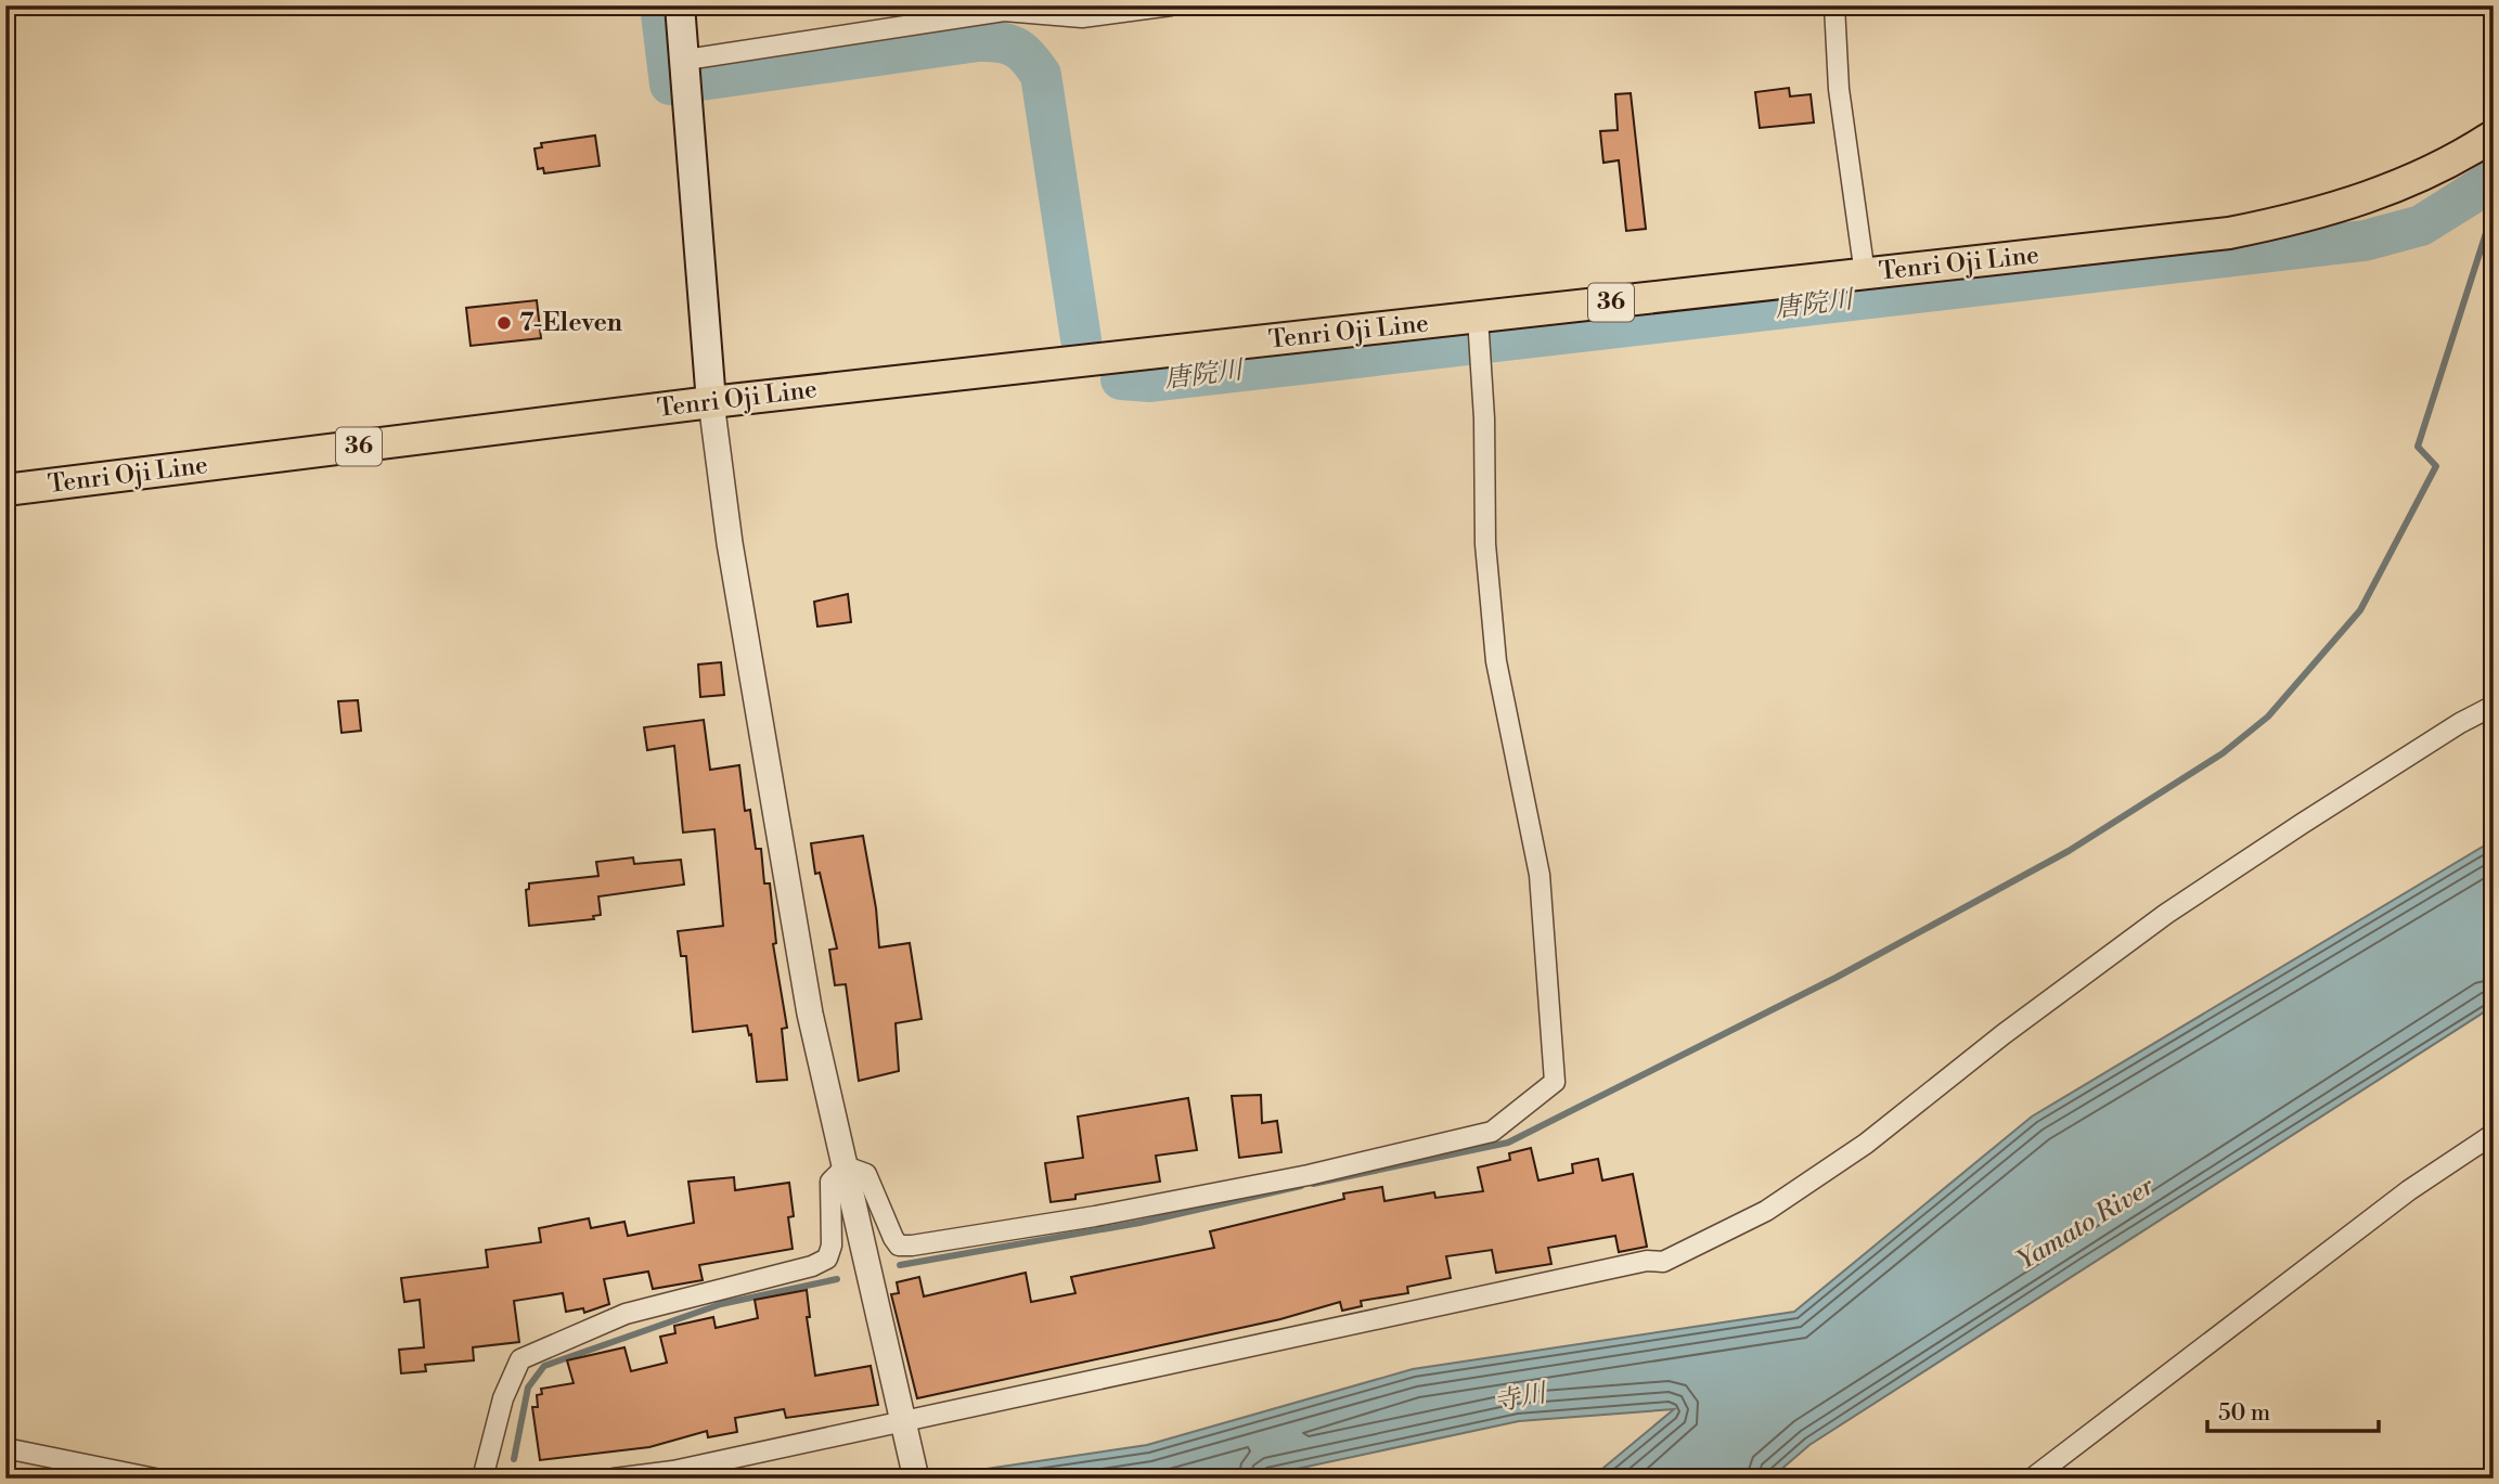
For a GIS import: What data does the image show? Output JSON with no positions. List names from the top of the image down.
{
  "streets": {
    "main road": ["Tenri Oji Line", "36"]
  },
  "water": ["唐院川", "Yamato River", "寺川"],
  "places": ["7-Eleven"],
  "scale_bar": "50 m"
}
